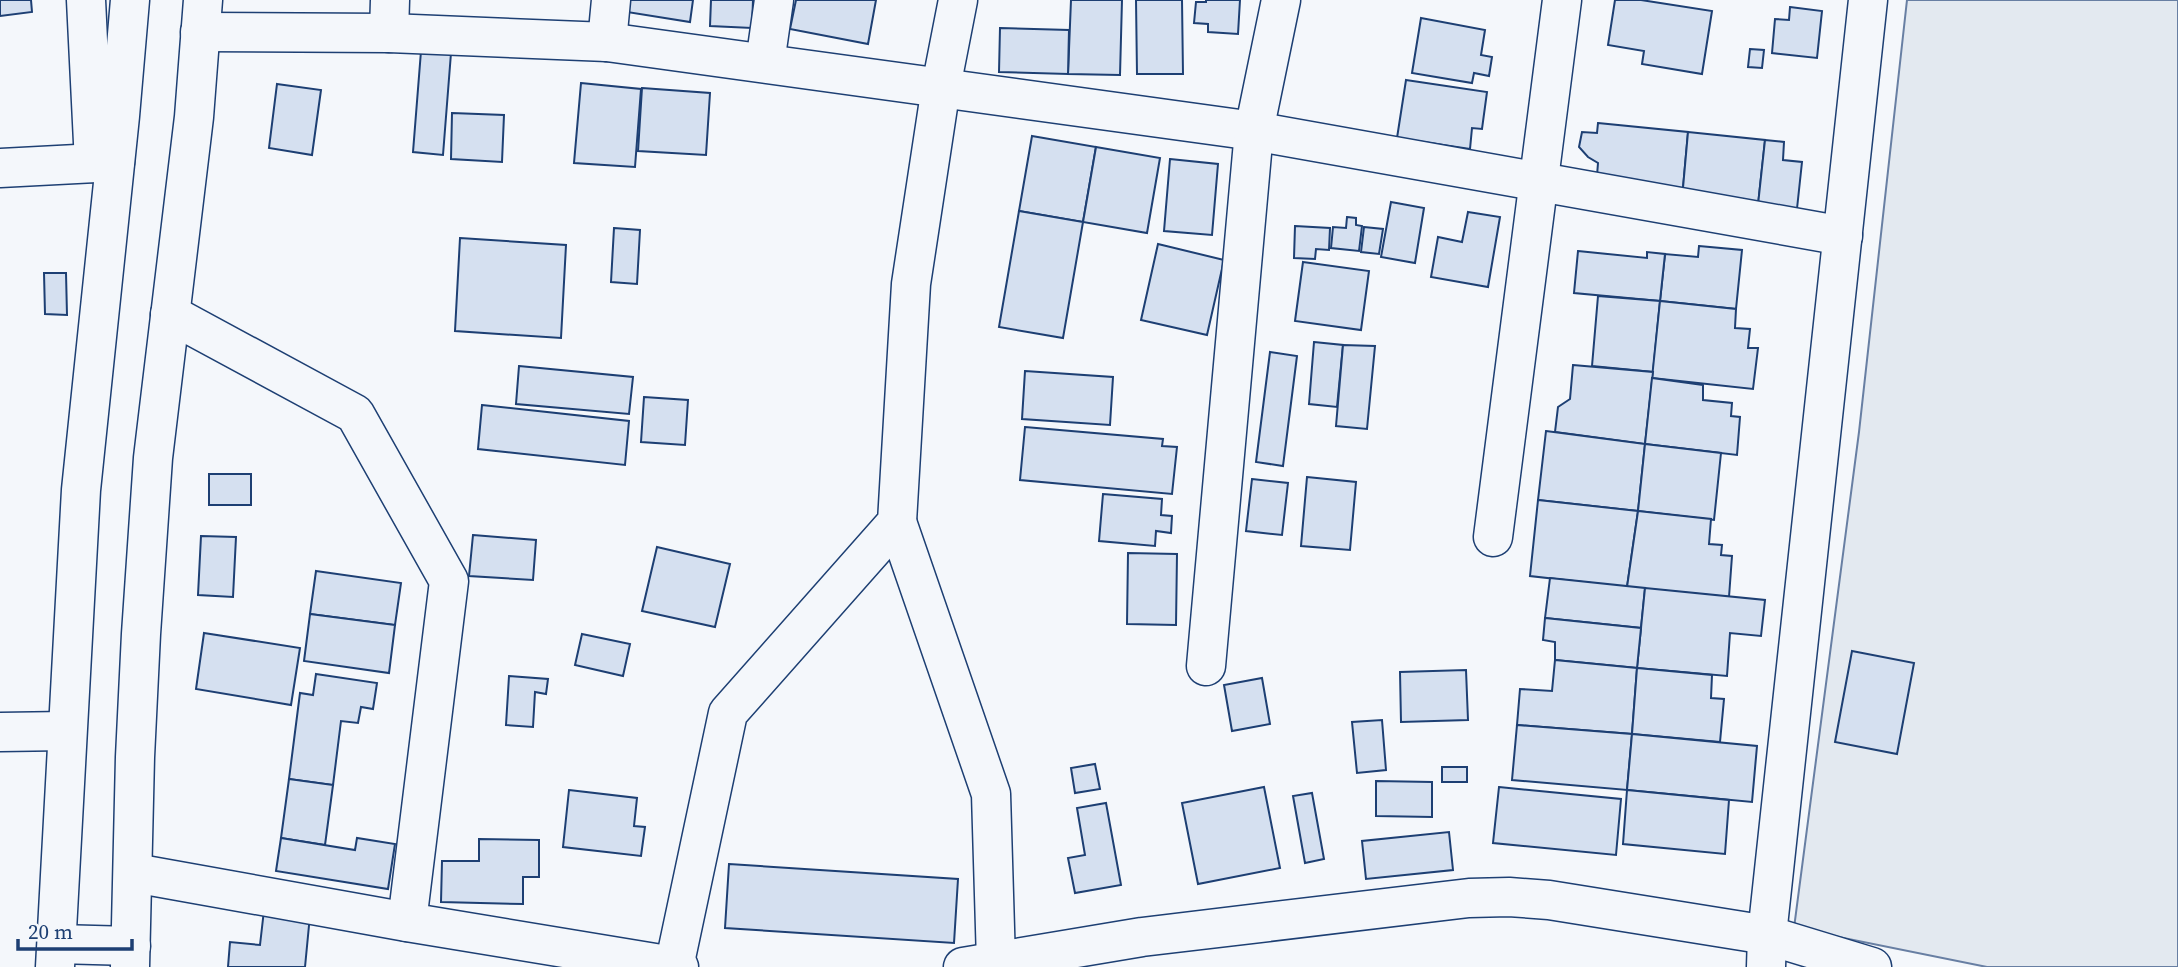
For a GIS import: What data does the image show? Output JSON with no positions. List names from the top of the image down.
{
  "scale_bar": "20 m"
}
